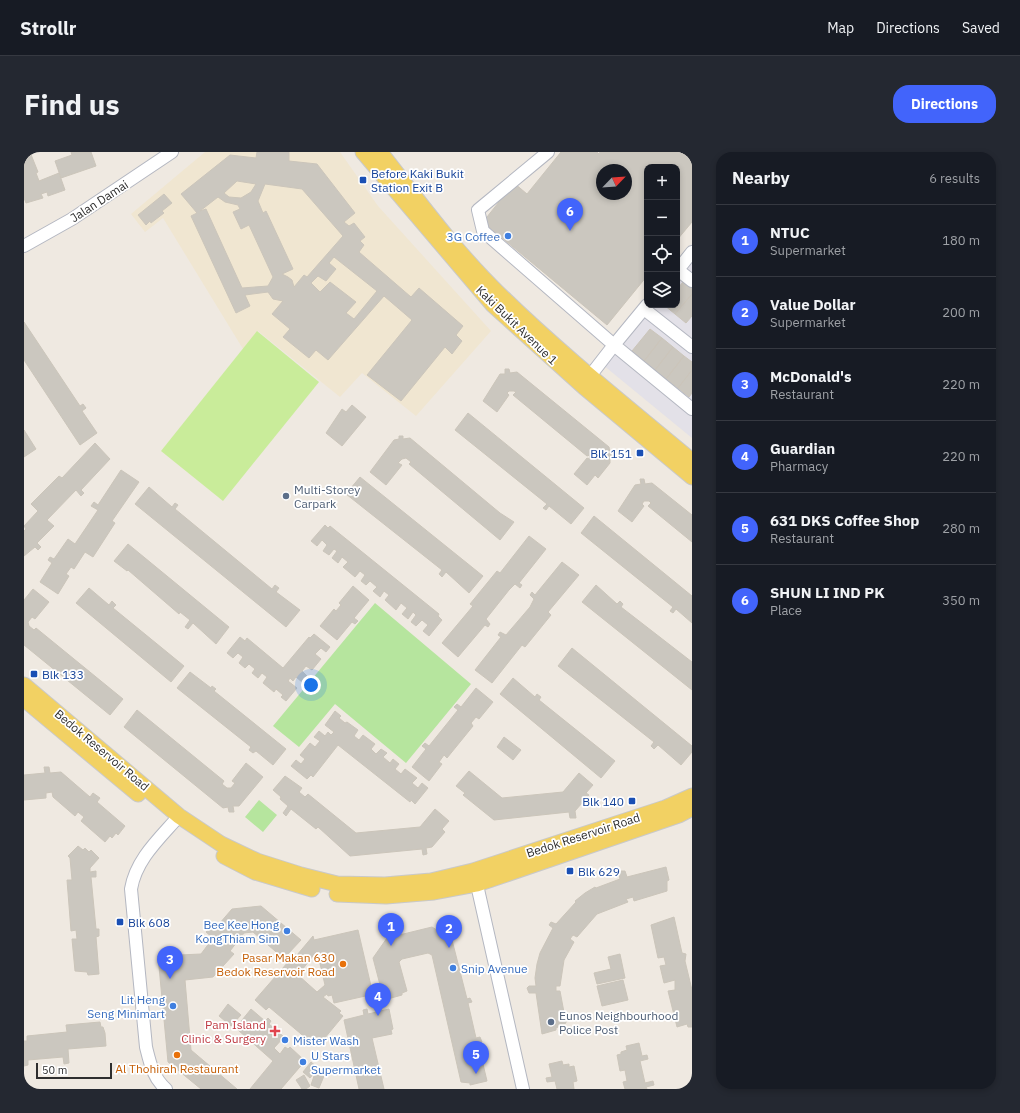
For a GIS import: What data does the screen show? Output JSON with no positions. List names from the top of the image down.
{
  "streets": {
    "main road": ["Kaki Bukit Avenue 1", "Bedok Reservoir Road"],
    "street": ["Jalan Damai"]
  },
  "places": {
    "transit": [
      "Before Kaki Bukit Station Exit B",
      "Blk 151",
      "Blk 133",
      "Blk 140",
      "Blk 629",
      "Blk 608"
    ],
    "other": [
      "3G Coffee",
      "Multi-Storey Carpark",
      "Bee Kee Hong KongThiam Sim",
      "Pasar Makan 630 Bedok Reservoir Road",
      "Snip Avenue",
      "Lit Heng Seng Minimart",
      "Eunos Neighbourhood Police Post",
      "Mister Wash",
      "Al Thohirah Restaurant",
      "U Stars Supermarket"
    ],
    "health": ["Pam Island Clinic & Surgery"]
  },
  "scale_bar": "50 m",
  "north": "top right",
  "page": {
    "header": "Strollr",
    "nav": ["Map", "Directions", "Saved"],
    "buttons": "Directions",
    "title": "Find us",
    "heading": ["Nearby", "6 results"],
    "map_buttons": ["+", "−"],
    "pins": [
      "6",
      "1",
      "2",
      "3",
      "4",
      "5"
    ],
    "list": [
      {
        "mark": "1",
        "name": "NTUC",
        "note": "Supermarket",
        "value": "180 m"
      },
      {
        "mark": "2",
        "name": "Value Dollar",
        "note": "Supermarket",
        "value": "200 m"
      },
      {
        "mark": "3",
        "name": "McDonald's",
        "note": "Restaurant",
        "value": "220 m"
      },
      {
        "mark": "4",
        "name": "Guardian",
        "note": "Pharmacy",
        "value": "220 m"
      },
      {
        "mark": "5",
        "name": "631 DKS Coffee Shop",
        "note": "Restaurant",
        "value": "280 m"
      },
      {
        "mark": "6",
        "name": "SHUN LI IND PK",
        "note": "Place",
        "value": "350 m"
      }
    ],
    "scale": "50 m"
  }
}
